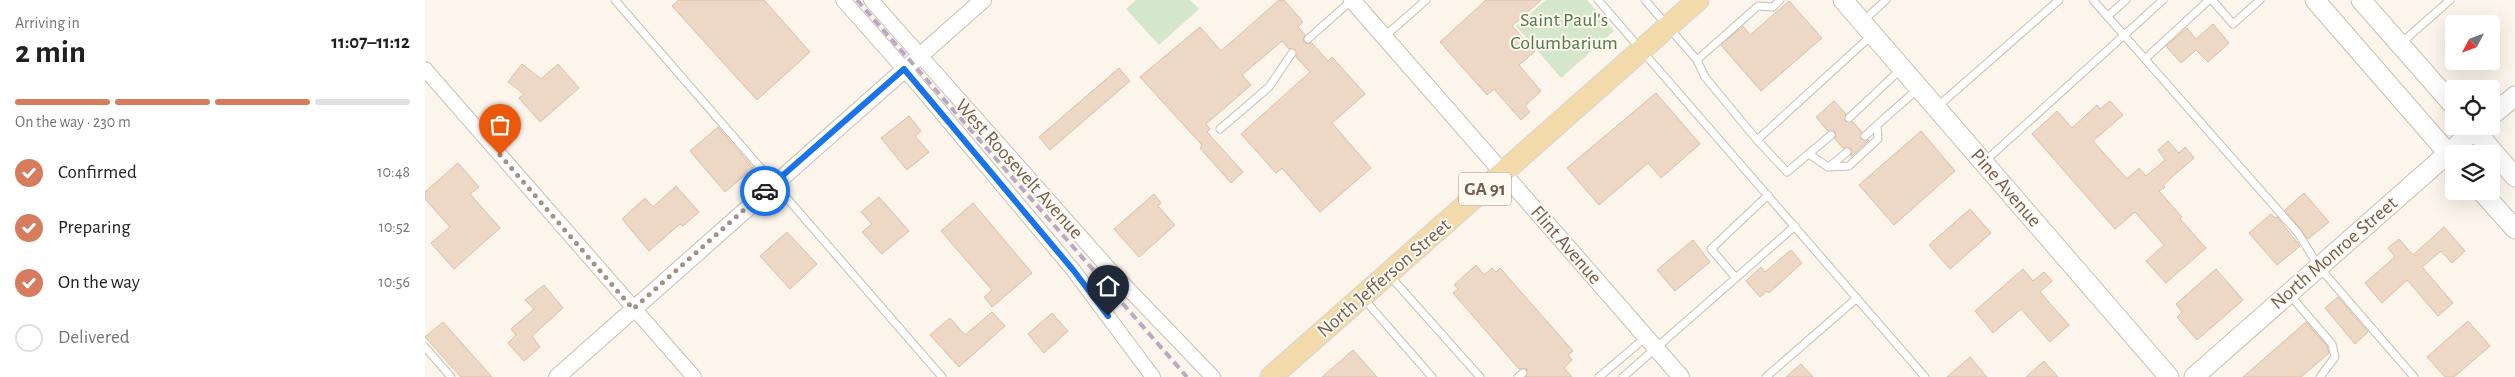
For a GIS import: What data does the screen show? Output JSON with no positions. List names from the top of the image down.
{
  "streets": {
    "main road": [
      "Pine Avenue",
      "GA 91",
      "North Monroe Street",
      "North Jefferson Street"
    ],
    "street": ["West Roosevelt Avenue", "Flint Avenue"]
  },
  "crossings": [
    ["Flint Avenue", "North Jefferson Street"]
  ],
  "parks": ["Saint Paul's Columbarium"],
  "north": "bottom left",
  "page": {
    "heading": ["2 min", "Arriving in", "11:07–11:12"],
    "bar": "On the way · 230 m",
    "list": [
      ["Confirmed", "10:48"],
      ["Preparing", "10:52"],
      ["On the way", "10:56"],
      "Delivered"
    ]
  }
}
